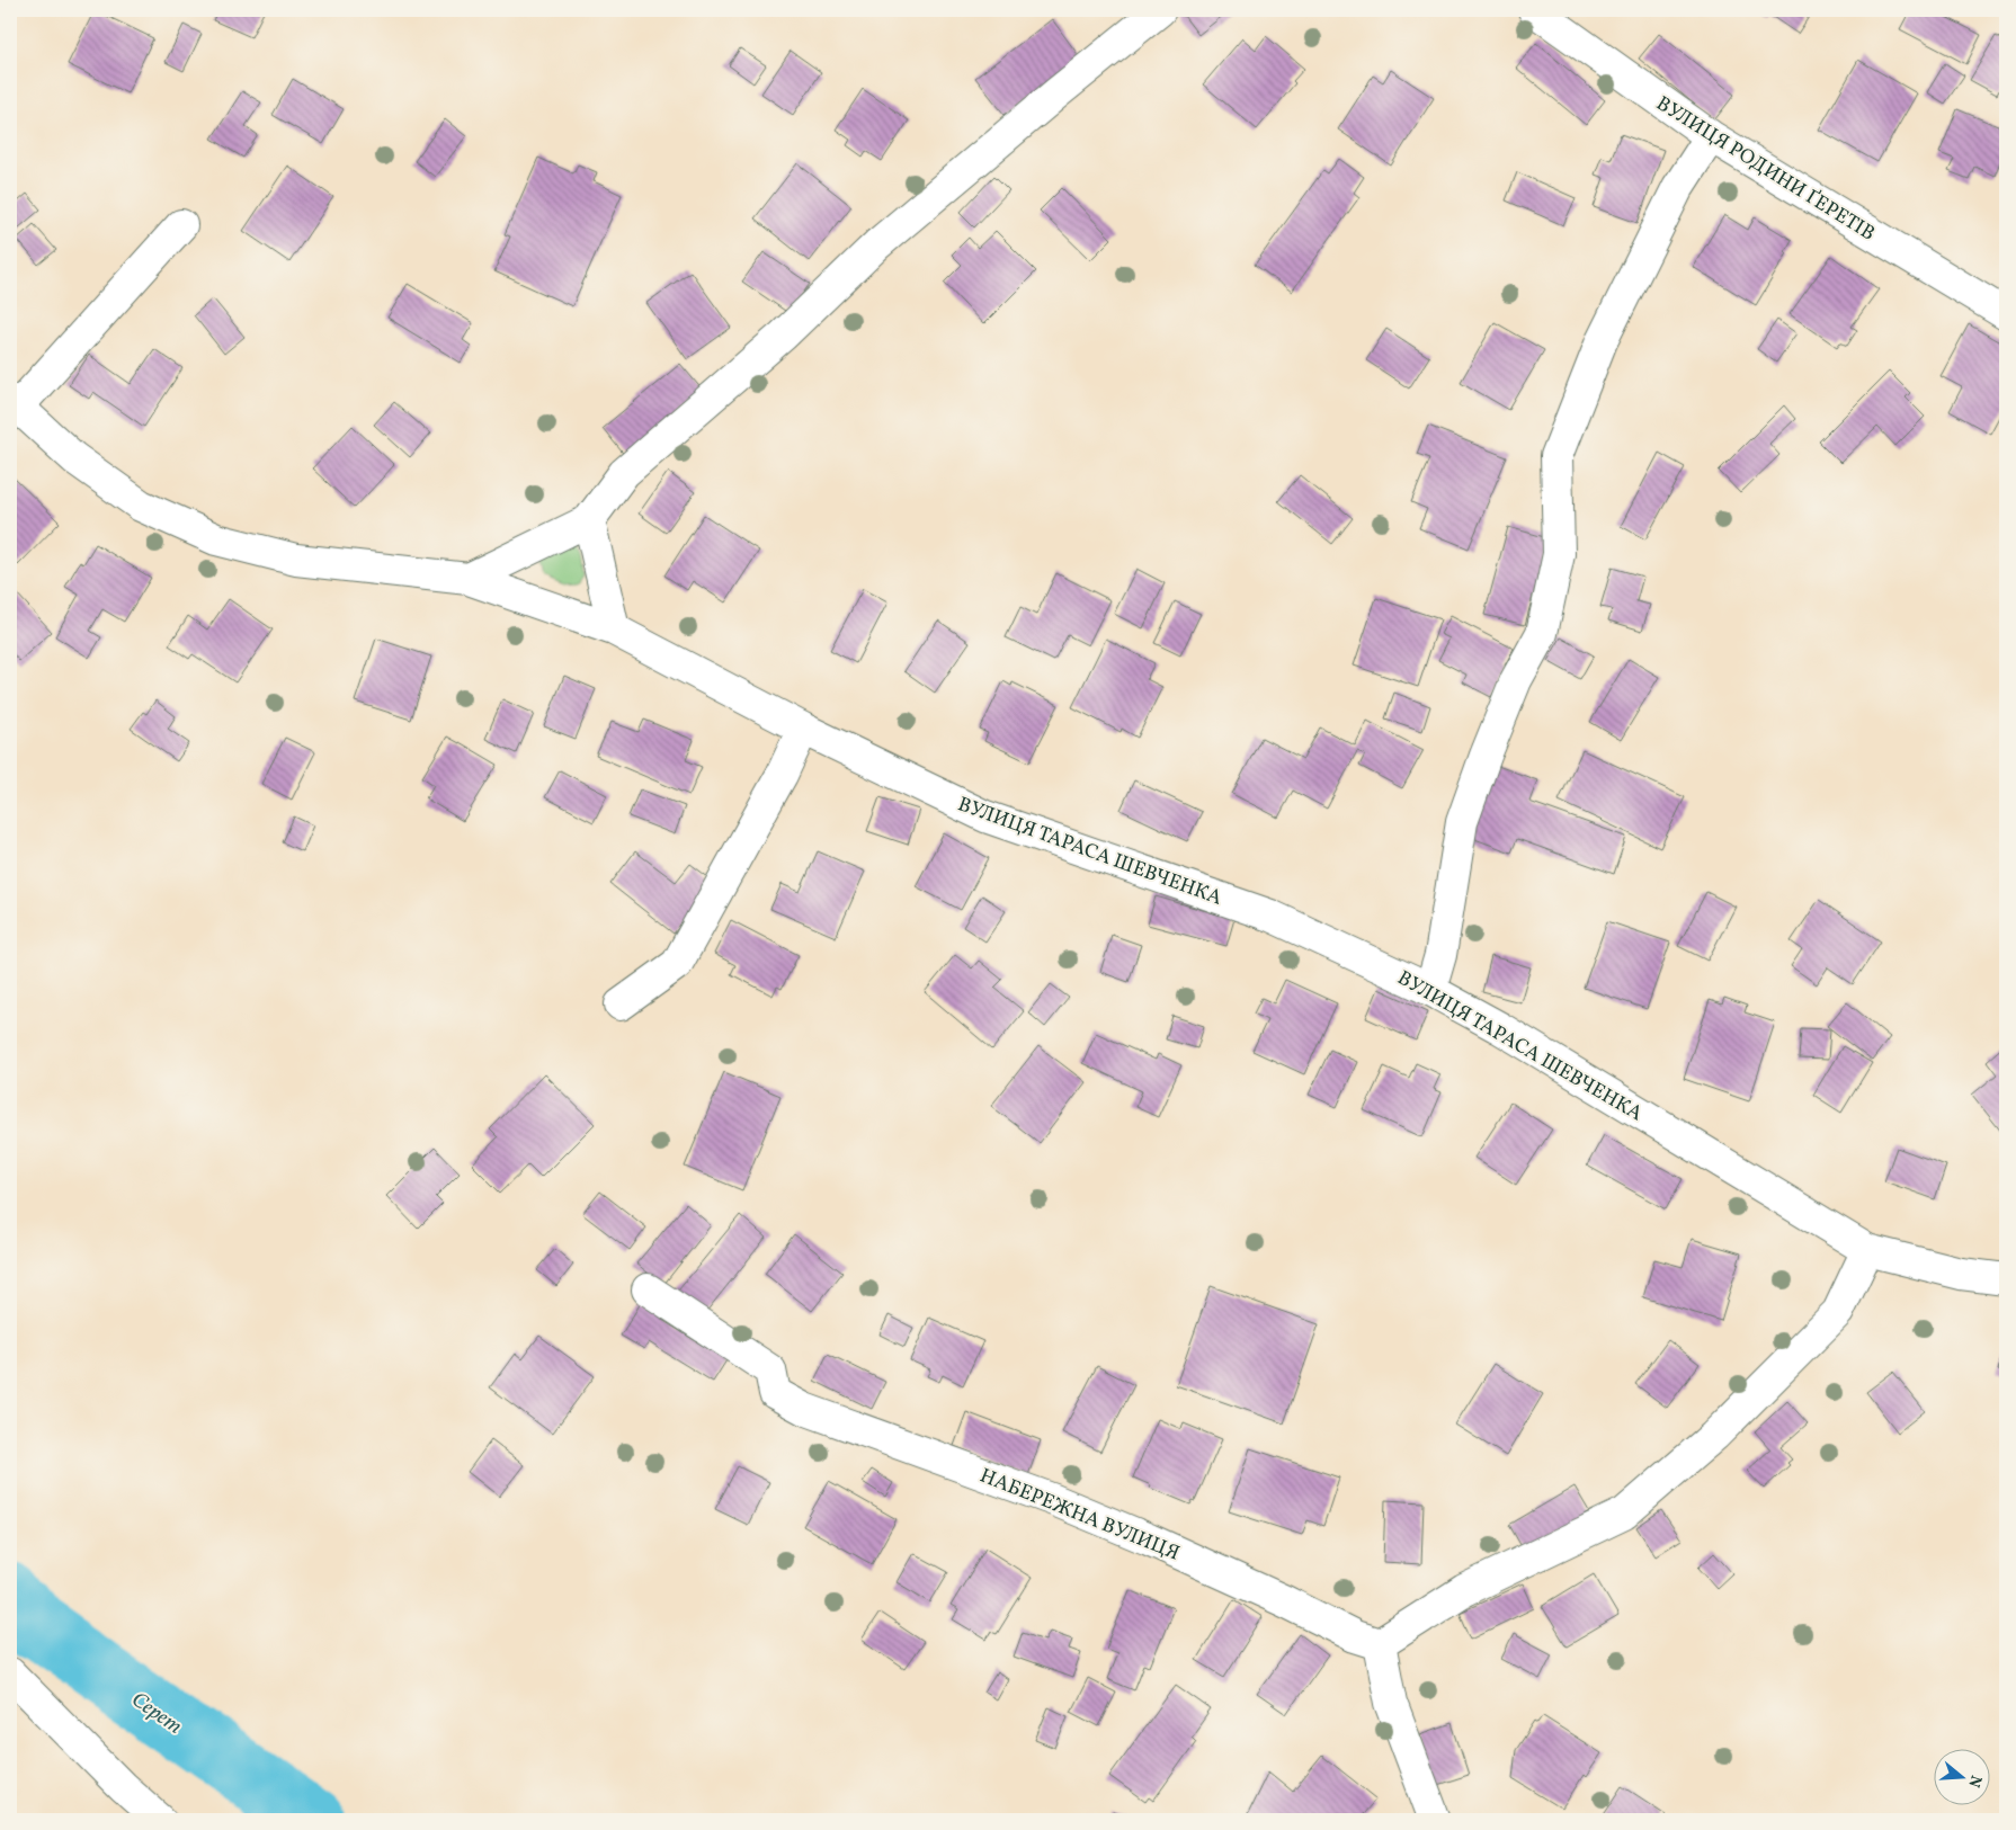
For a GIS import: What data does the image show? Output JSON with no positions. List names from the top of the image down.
{
  "streets": {
    "street": ["ВУЛИЦЯ РОДИНИ ҐЕРЕТІВ", "ВУЛИЦЯ ТАРАСА ШЕВЧЕНКА", "НАБЕРЕЖНА ВУЛИЦЯ"]
  },
  "water": ["Серет"],
  "north": "right"
}
